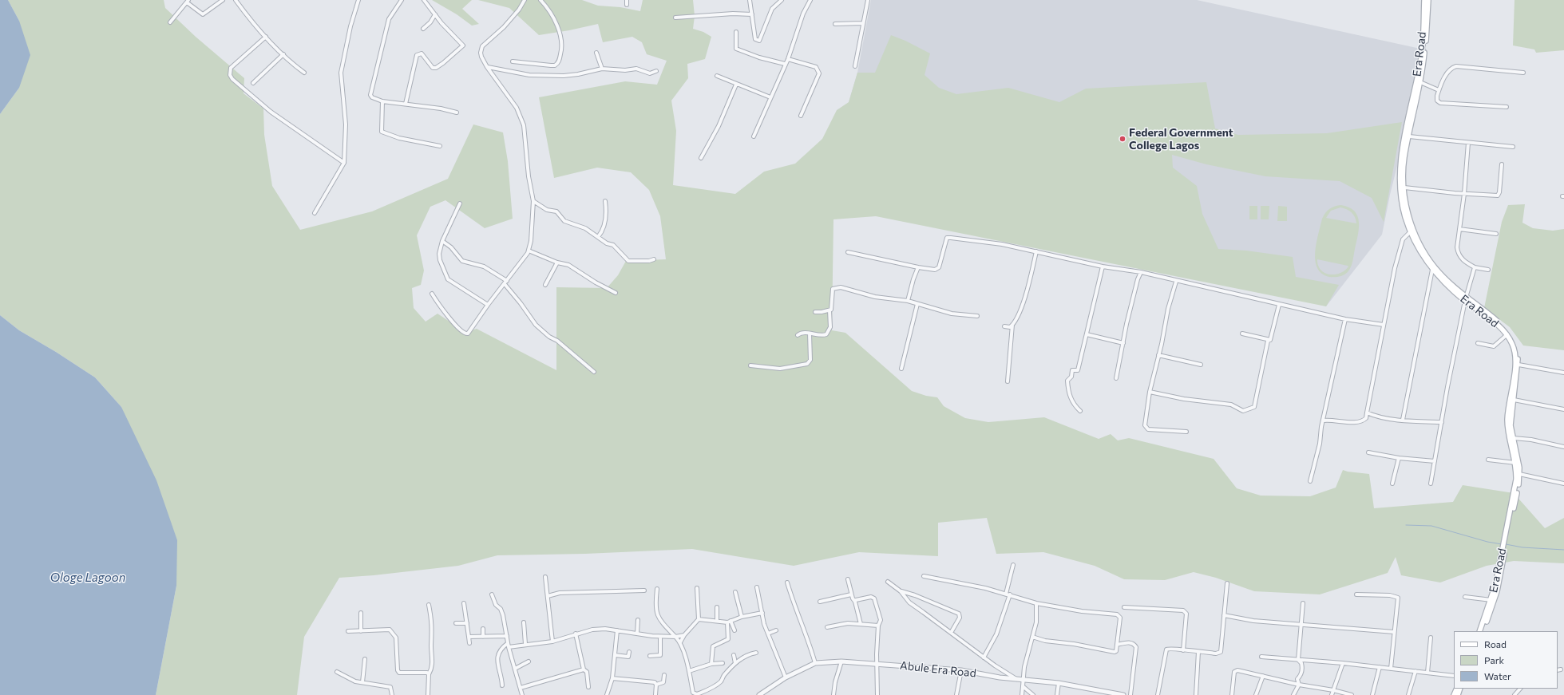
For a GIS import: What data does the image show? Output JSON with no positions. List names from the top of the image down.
{
  "streets": {
    "main road": ["Era Road"],
    "street": ["Abule Era Road"]
  },
  "water": ["Ologe Lagoon"],
  "places": ["Federal Government College Lagos"],
  "legend": ["Road", "Park", "Water"]
}
